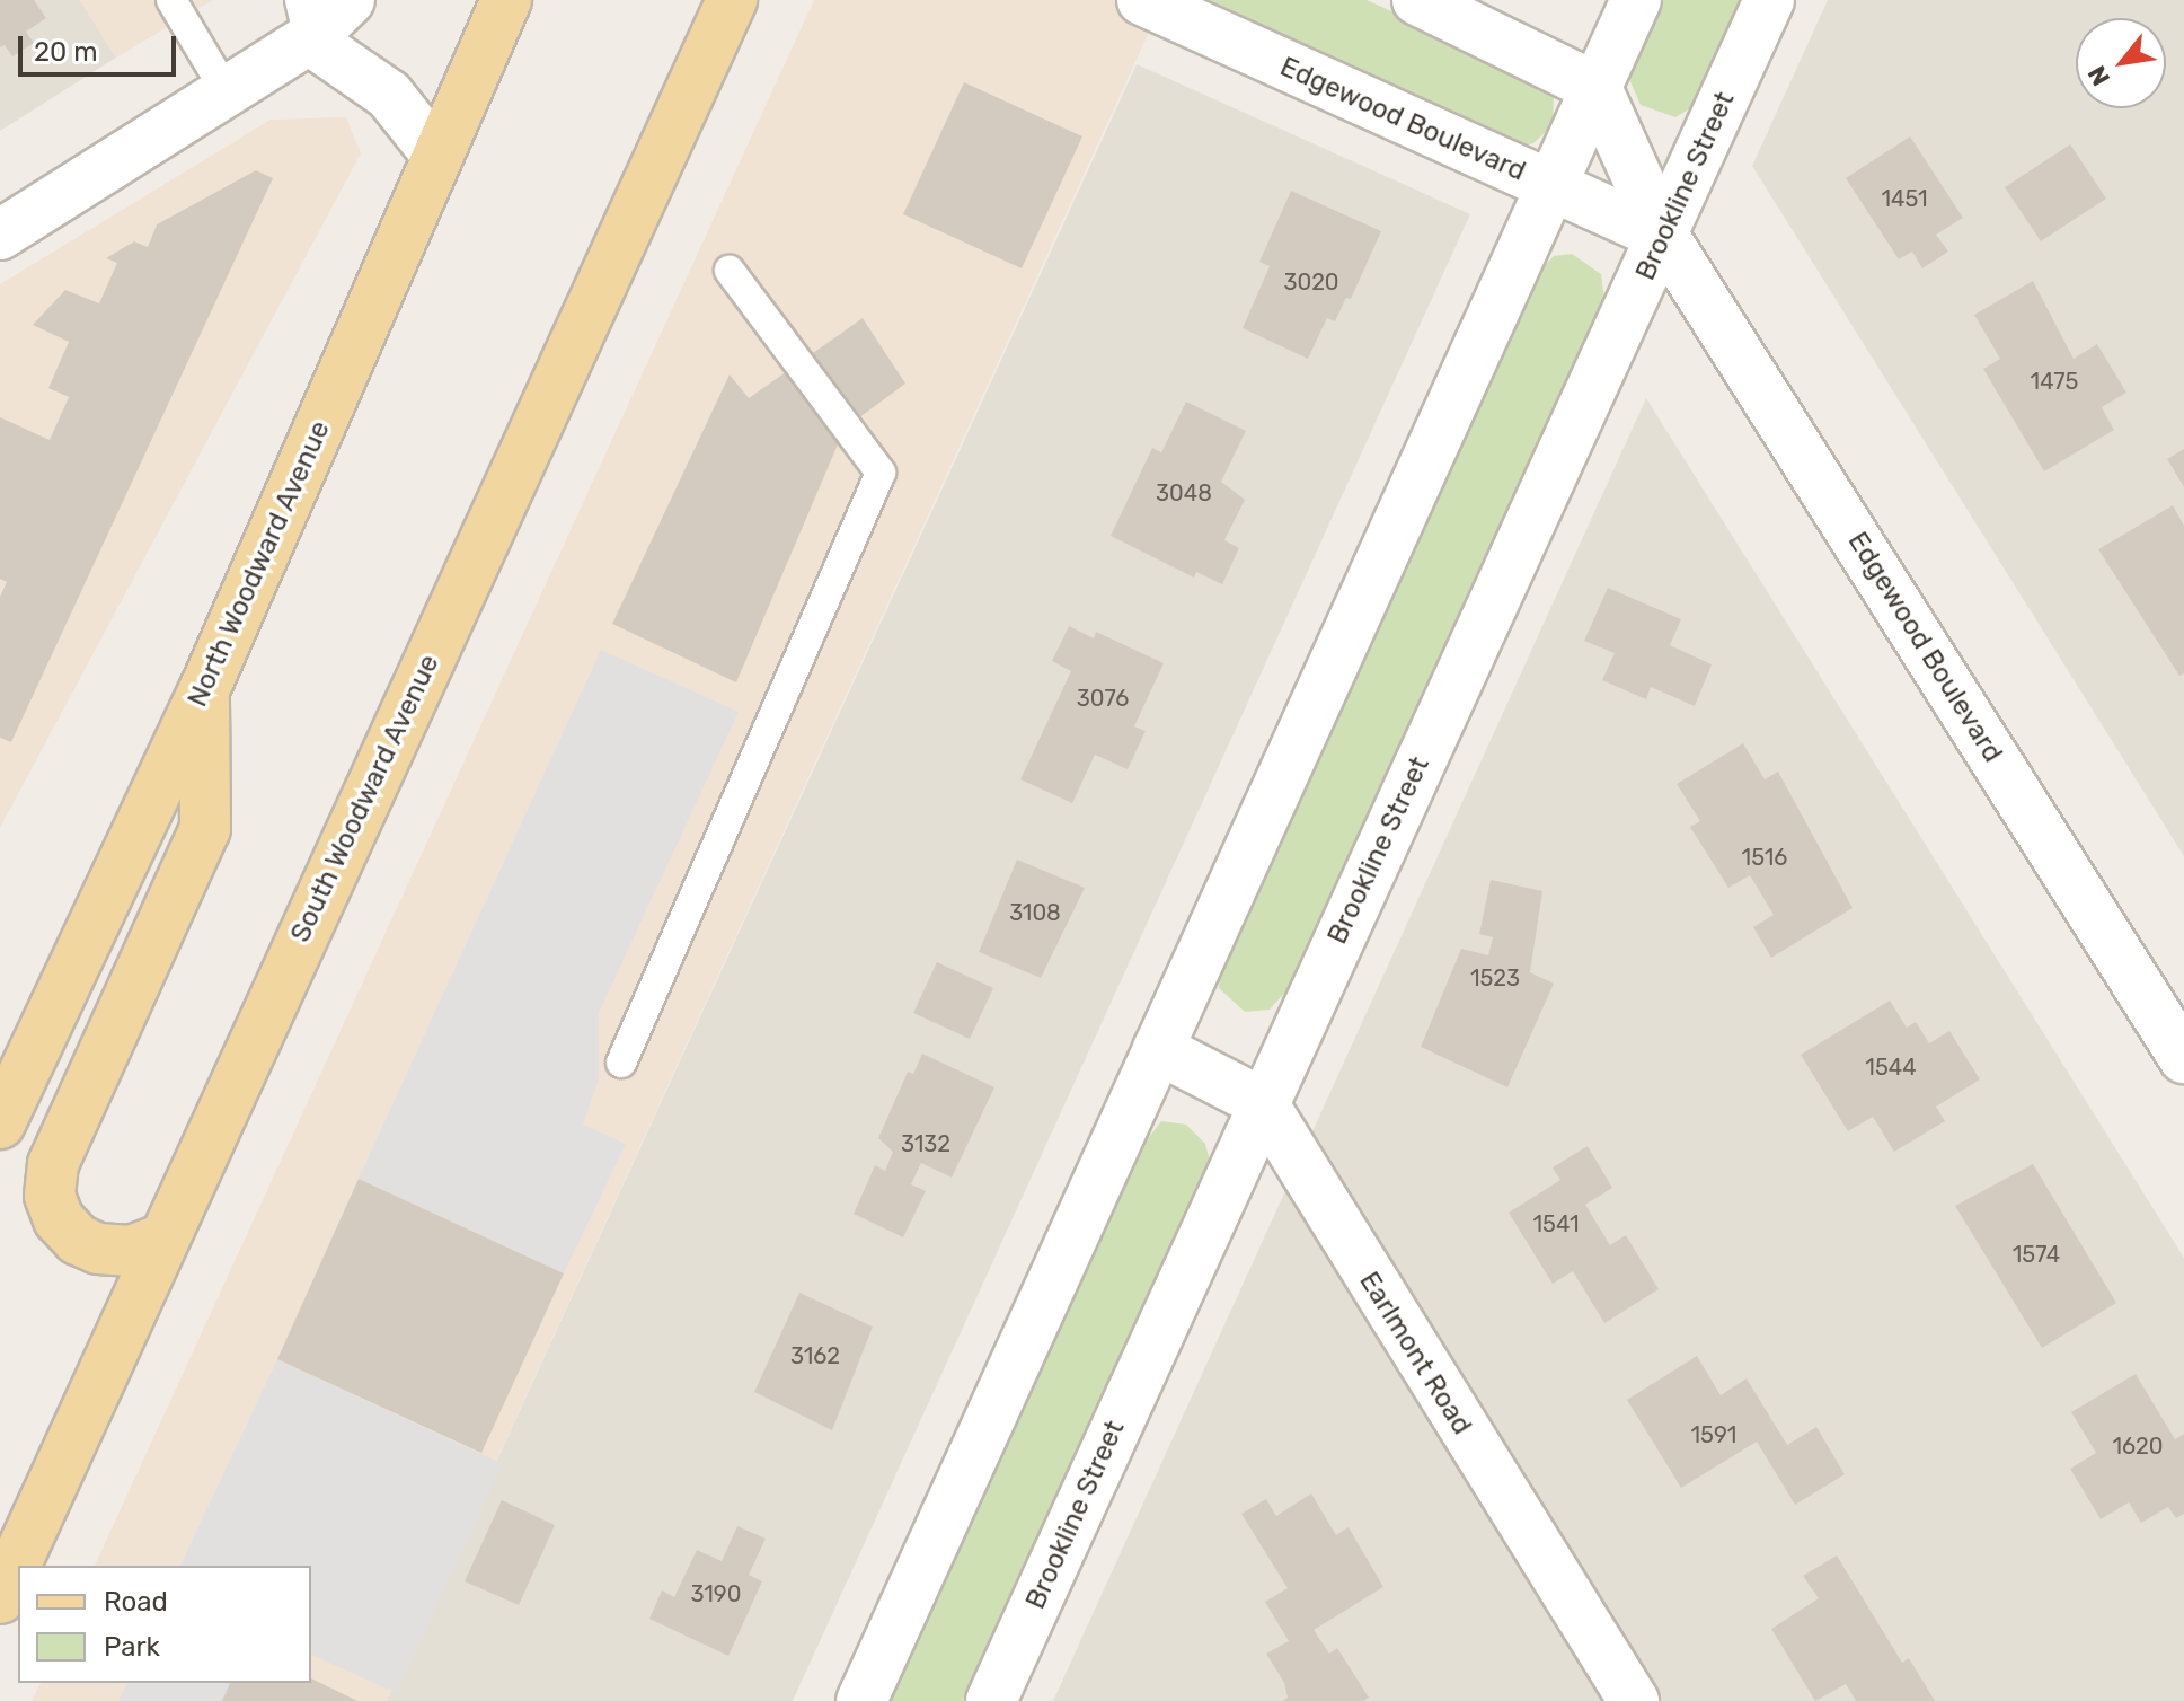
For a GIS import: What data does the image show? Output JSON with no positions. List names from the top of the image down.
{
  "streets": {
    "main road": ["North Woodward Avenue", "South Woodward Avenue"],
    "street": ["Edgewood Boulevard", "Brookline Street", "Earlmont Road"]
  },
  "crossings": [
    ["Edgewood Boulevard", "Brookline Street"],
    ["Brookline Street", "Earlmont Road"]
  ],
  "house_numbers": [
    "1451",
    "3020",
    "1475",
    "3048",
    "3076",
    "1516",
    "3108",
    "1523",
    "1544",
    "3132",
    "1541",
    "1574",
    "3162",
    "1591",
    "1620",
    "3190"
  ],
  "legend": ["Road", "Park"],
  "scale_bar": "20 m",
  "north": "bottom left"
}
